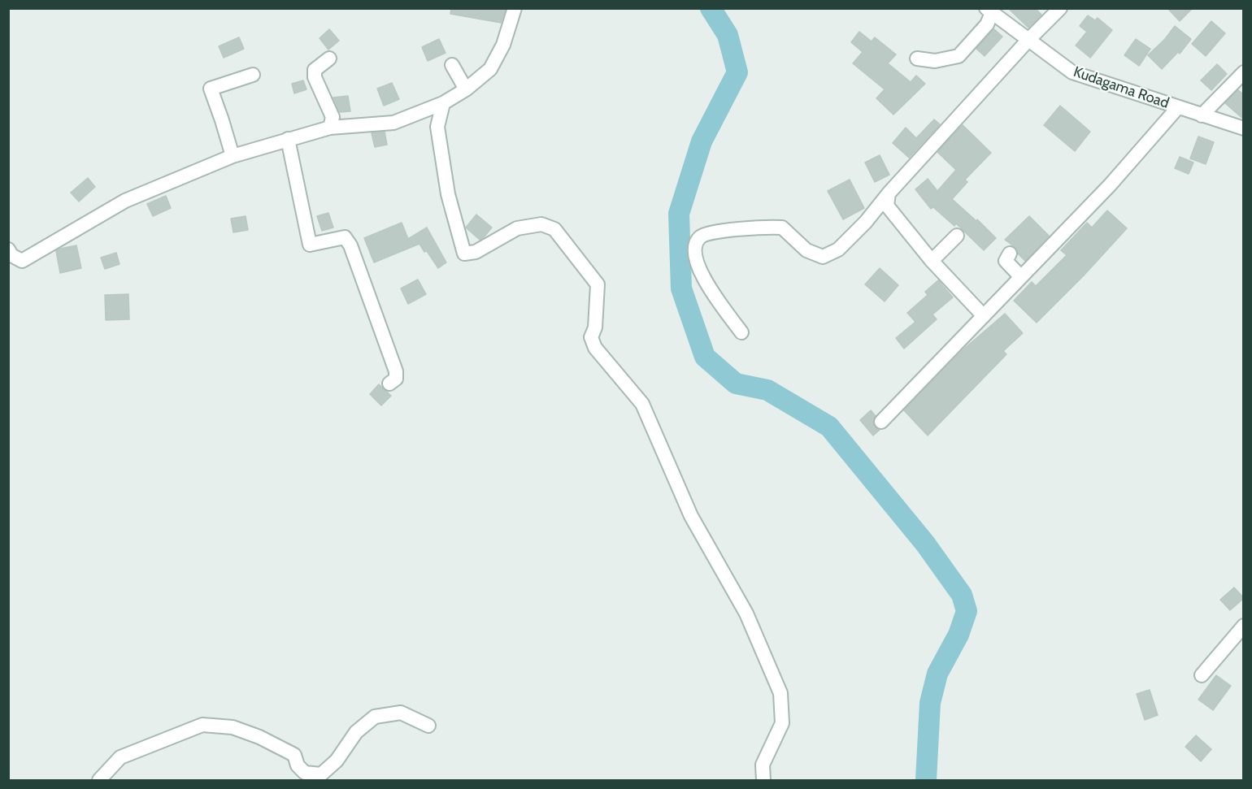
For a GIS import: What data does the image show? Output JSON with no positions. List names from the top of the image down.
{
  "streets": {
    "street": ["Kudagama Road"]
  }
}
